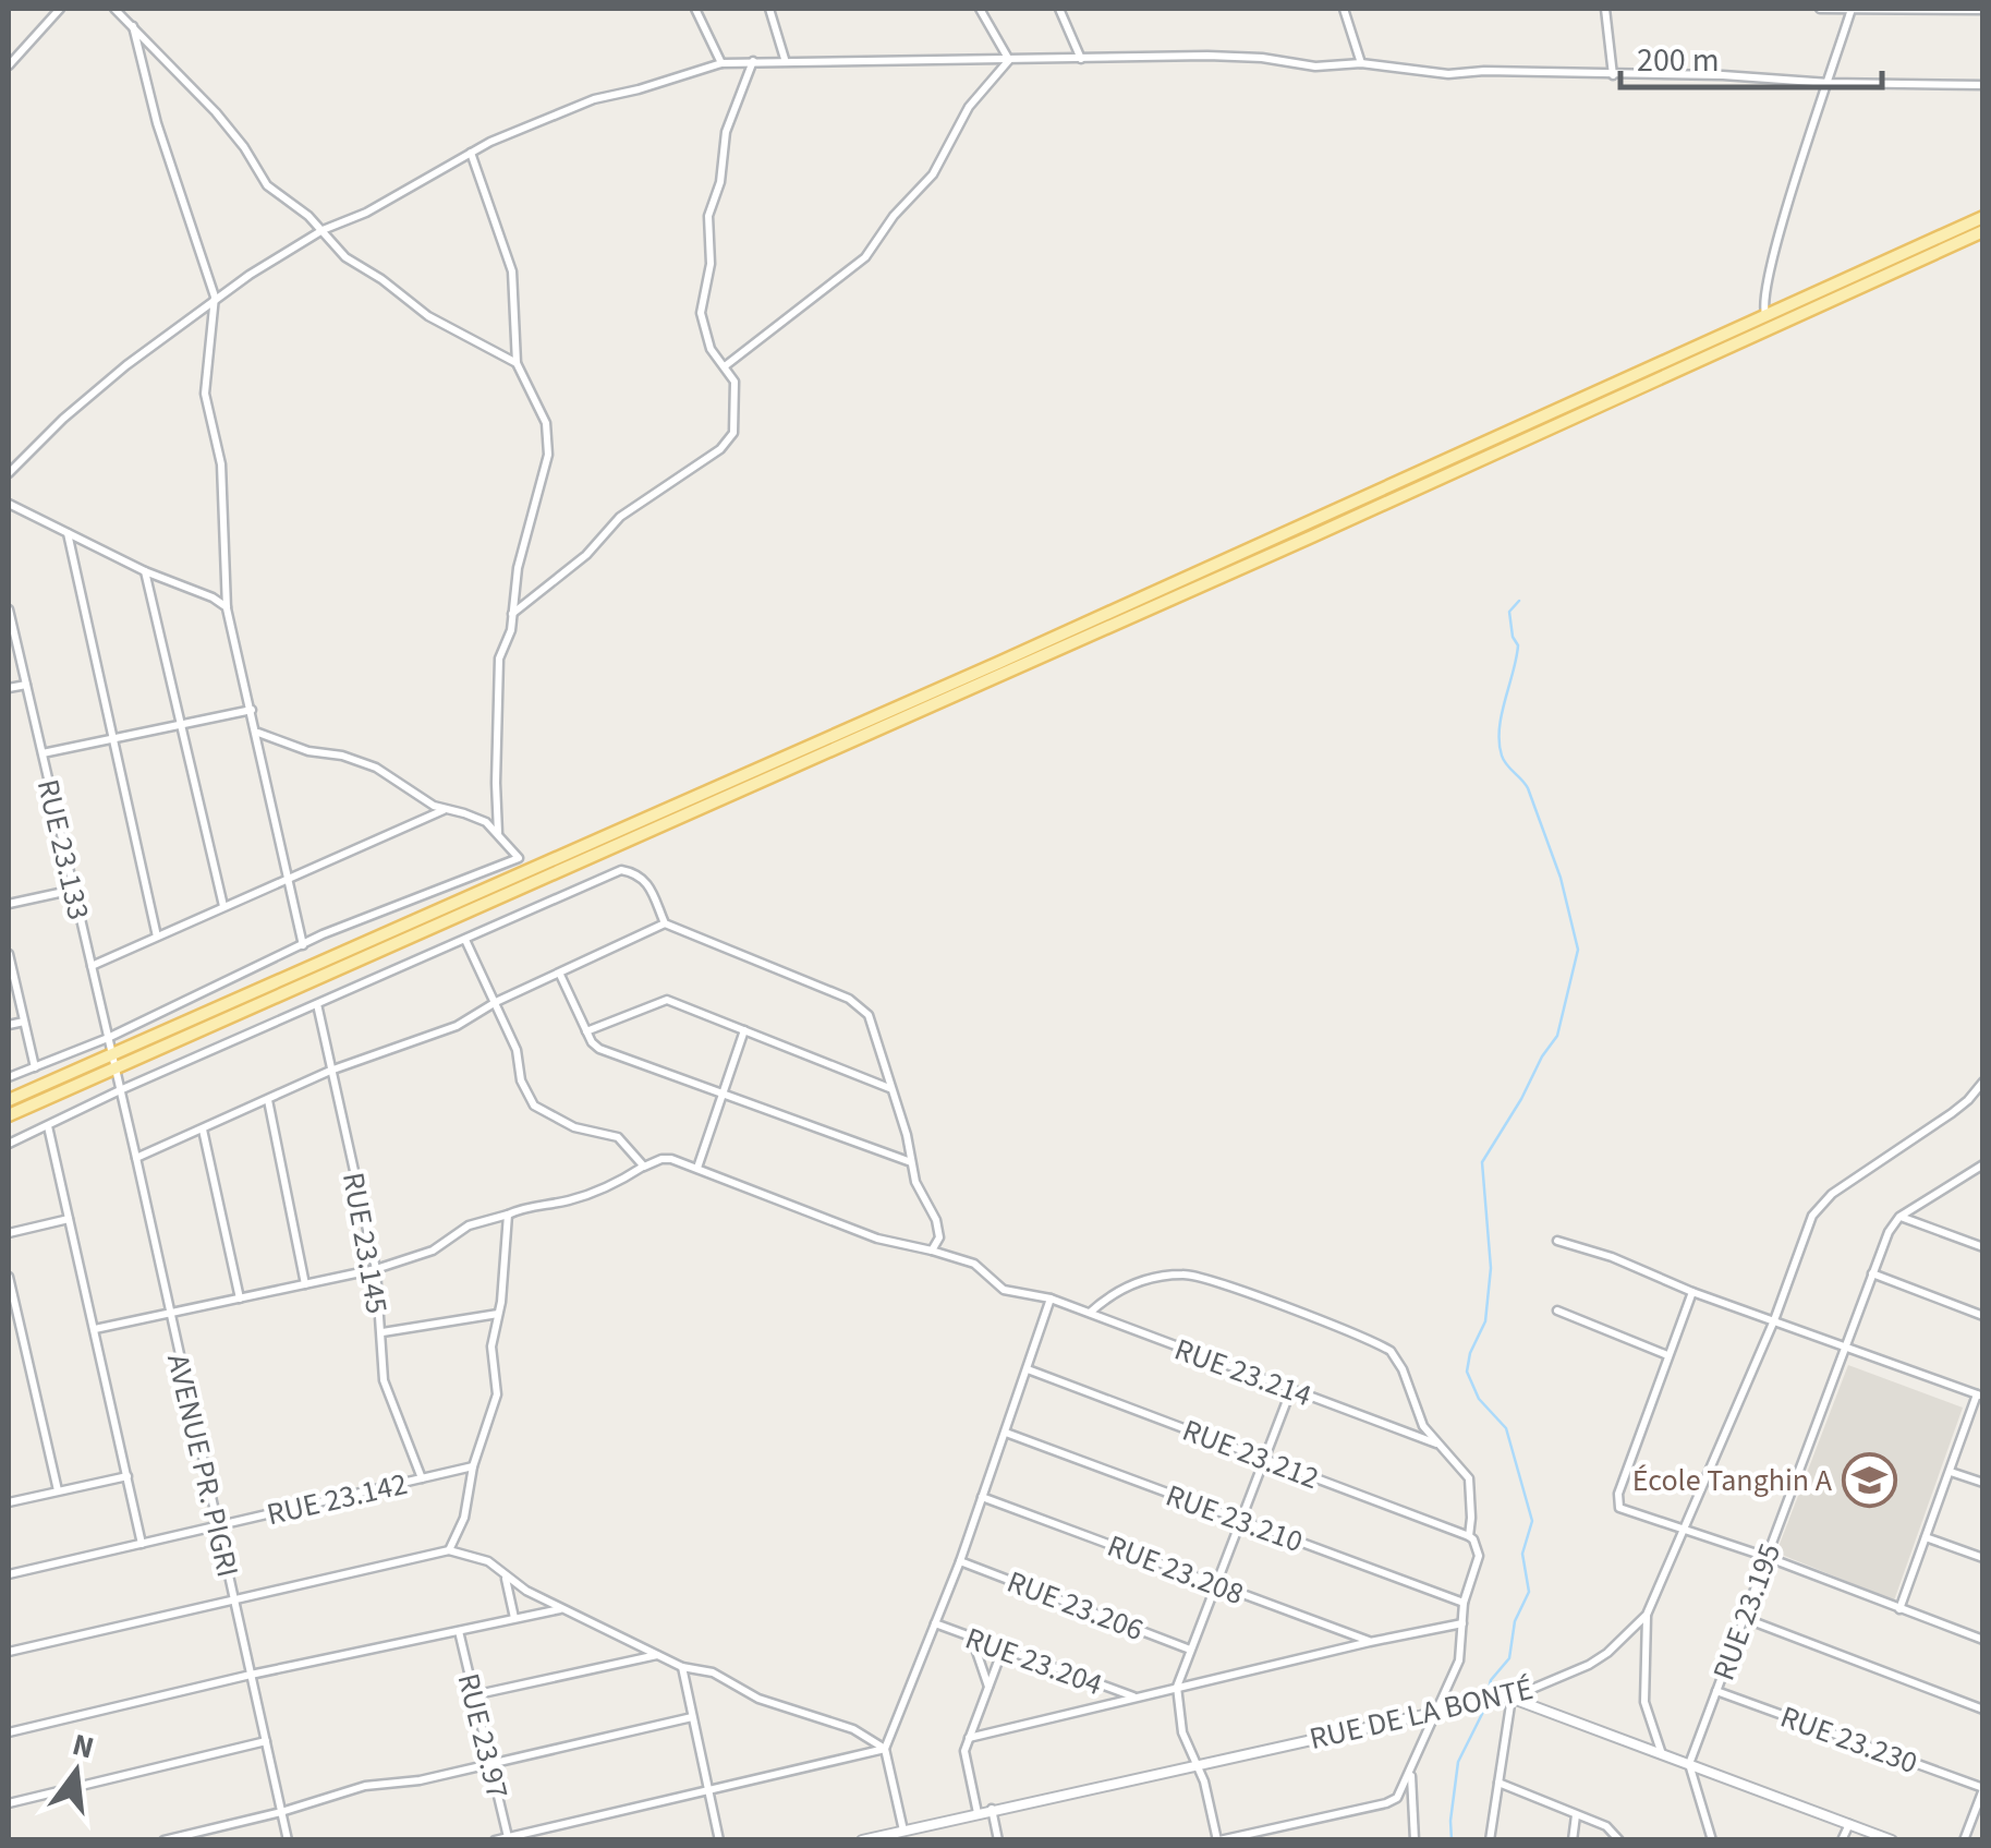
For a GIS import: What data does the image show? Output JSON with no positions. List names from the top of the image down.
{
  "streets": {
    "street": [
      "RUE 23.133",
      "RUE 23.145",
      "RUE 23.214",
      "RUE 23.212",
      "AVENUE PR. PIGRI",
      "RUE 23.142",
      "RUE 23.210",
      "RUE 23.208",
      "RUE 23.206",
      "RUE 23.195",
      "RUE 23.204",
      "RUE DE LA BONTÉ",
      "RUE 23.97",
      "RUE 23.230"
    ]
  },
  "crossings": [
    ["RUE 23.133", "AVENUE PR. PIGRI"],
    ["RUE 23.145", "RUE 23.142"],
    ["AVENUE PR. PIGRI", "RUE 23.142"],
    ["RUE 23.195", "RUE 23.230"]
  ],
  "places": {
    "school or university": ["École Tanghin A"]
  },
  "scale_bar": "200 m",
  "north": "top"
}
